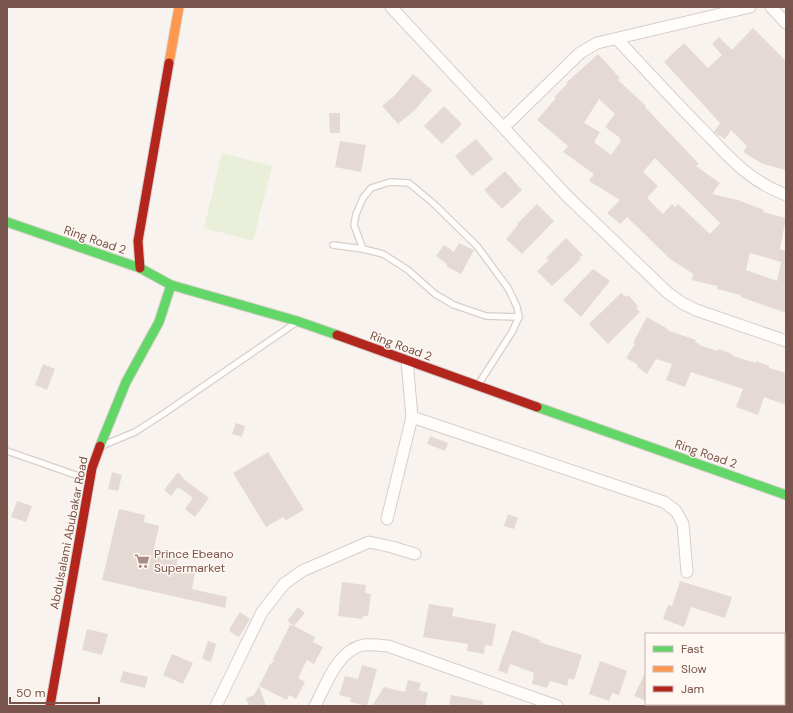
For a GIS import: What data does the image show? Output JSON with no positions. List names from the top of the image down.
{
  "streets": {
    "main road": ["Ring Road 2", "Abdulsalami Abubakar Road"]
  },
  "crossings": [
    ["Ring Road 2", "Abdulsalami Abubakar Road"]
  ],
  "places": {
    "supermarket": ["Prince Ebeano Supermarket"]
  },
  "legend": ["Fast", "Slow", "Jam"],
  "scale_bar": "50 m"
}
